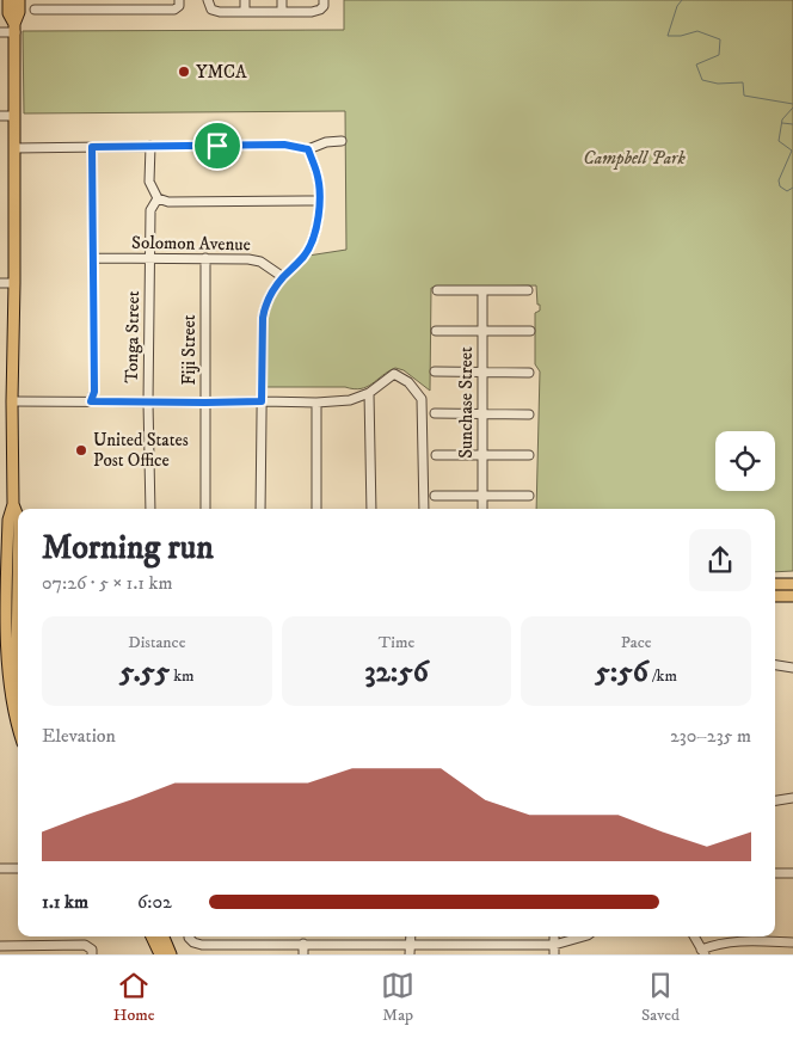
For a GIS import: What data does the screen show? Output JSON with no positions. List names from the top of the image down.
{
  "streets": {
    "street": [
      "Solomon Avenue",
      "Tonga Street",
      "Fiji Street",
      "Sunchase Street"
    ]
  },
  "crossings": [
    ["Solomon Avenue", "Tonga Street"],
    ["Solomon Avenue", "Fiji Street"]
  ],
  "parks": ["Campbell Park"],
  "places": ["YMCA", "United States Post Office"],
  "page": {
    "heading": ["Morning run", "07:26 · 5 × 1.1 km"],
    "stats": [
      ["Distance", "5.55 km"],
      ["Time", "32:56"],
      ["Pace", "5:56 /km"]
    ],
    "chart": ["Elevation", "230–235 m"],
    "list": [
      {
        "name": "1.1 km",
        "note": "6:02"
      }
    ],
    "tabs": ["Home", "Map", "Saved"]
  }
}
